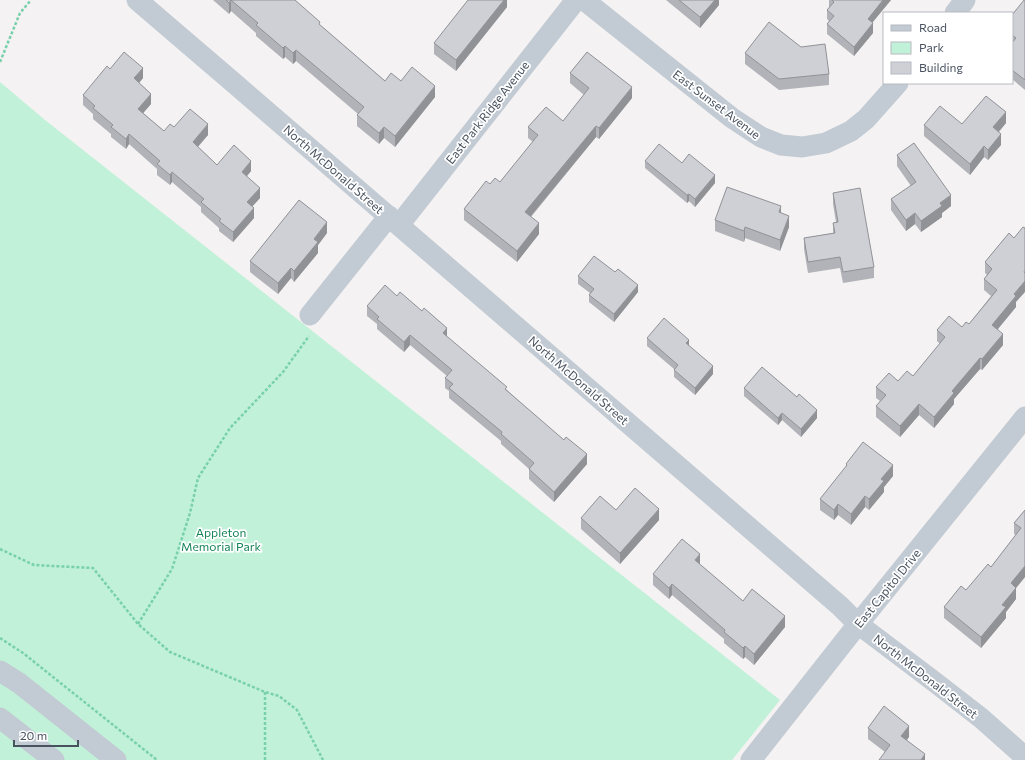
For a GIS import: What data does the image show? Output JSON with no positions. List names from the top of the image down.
{
  "streets": {
    "street": [
      "East Sunset Avenue",
      "East Park Ridge Avenue",
      "North McDonald Street",
      "East Capitol Drive"
    ]
  },
  "crossings": [
    ["East Park Ridge Avenue", "North McDonald Street"],
    ["North McDonald Street", "East Capitol Drive"]
  ],
  "parks": ["Appleton Memorial Park"],
  "legend": ["Road", "Park", "Building"],
  "scale_bar": "20 m"
}
